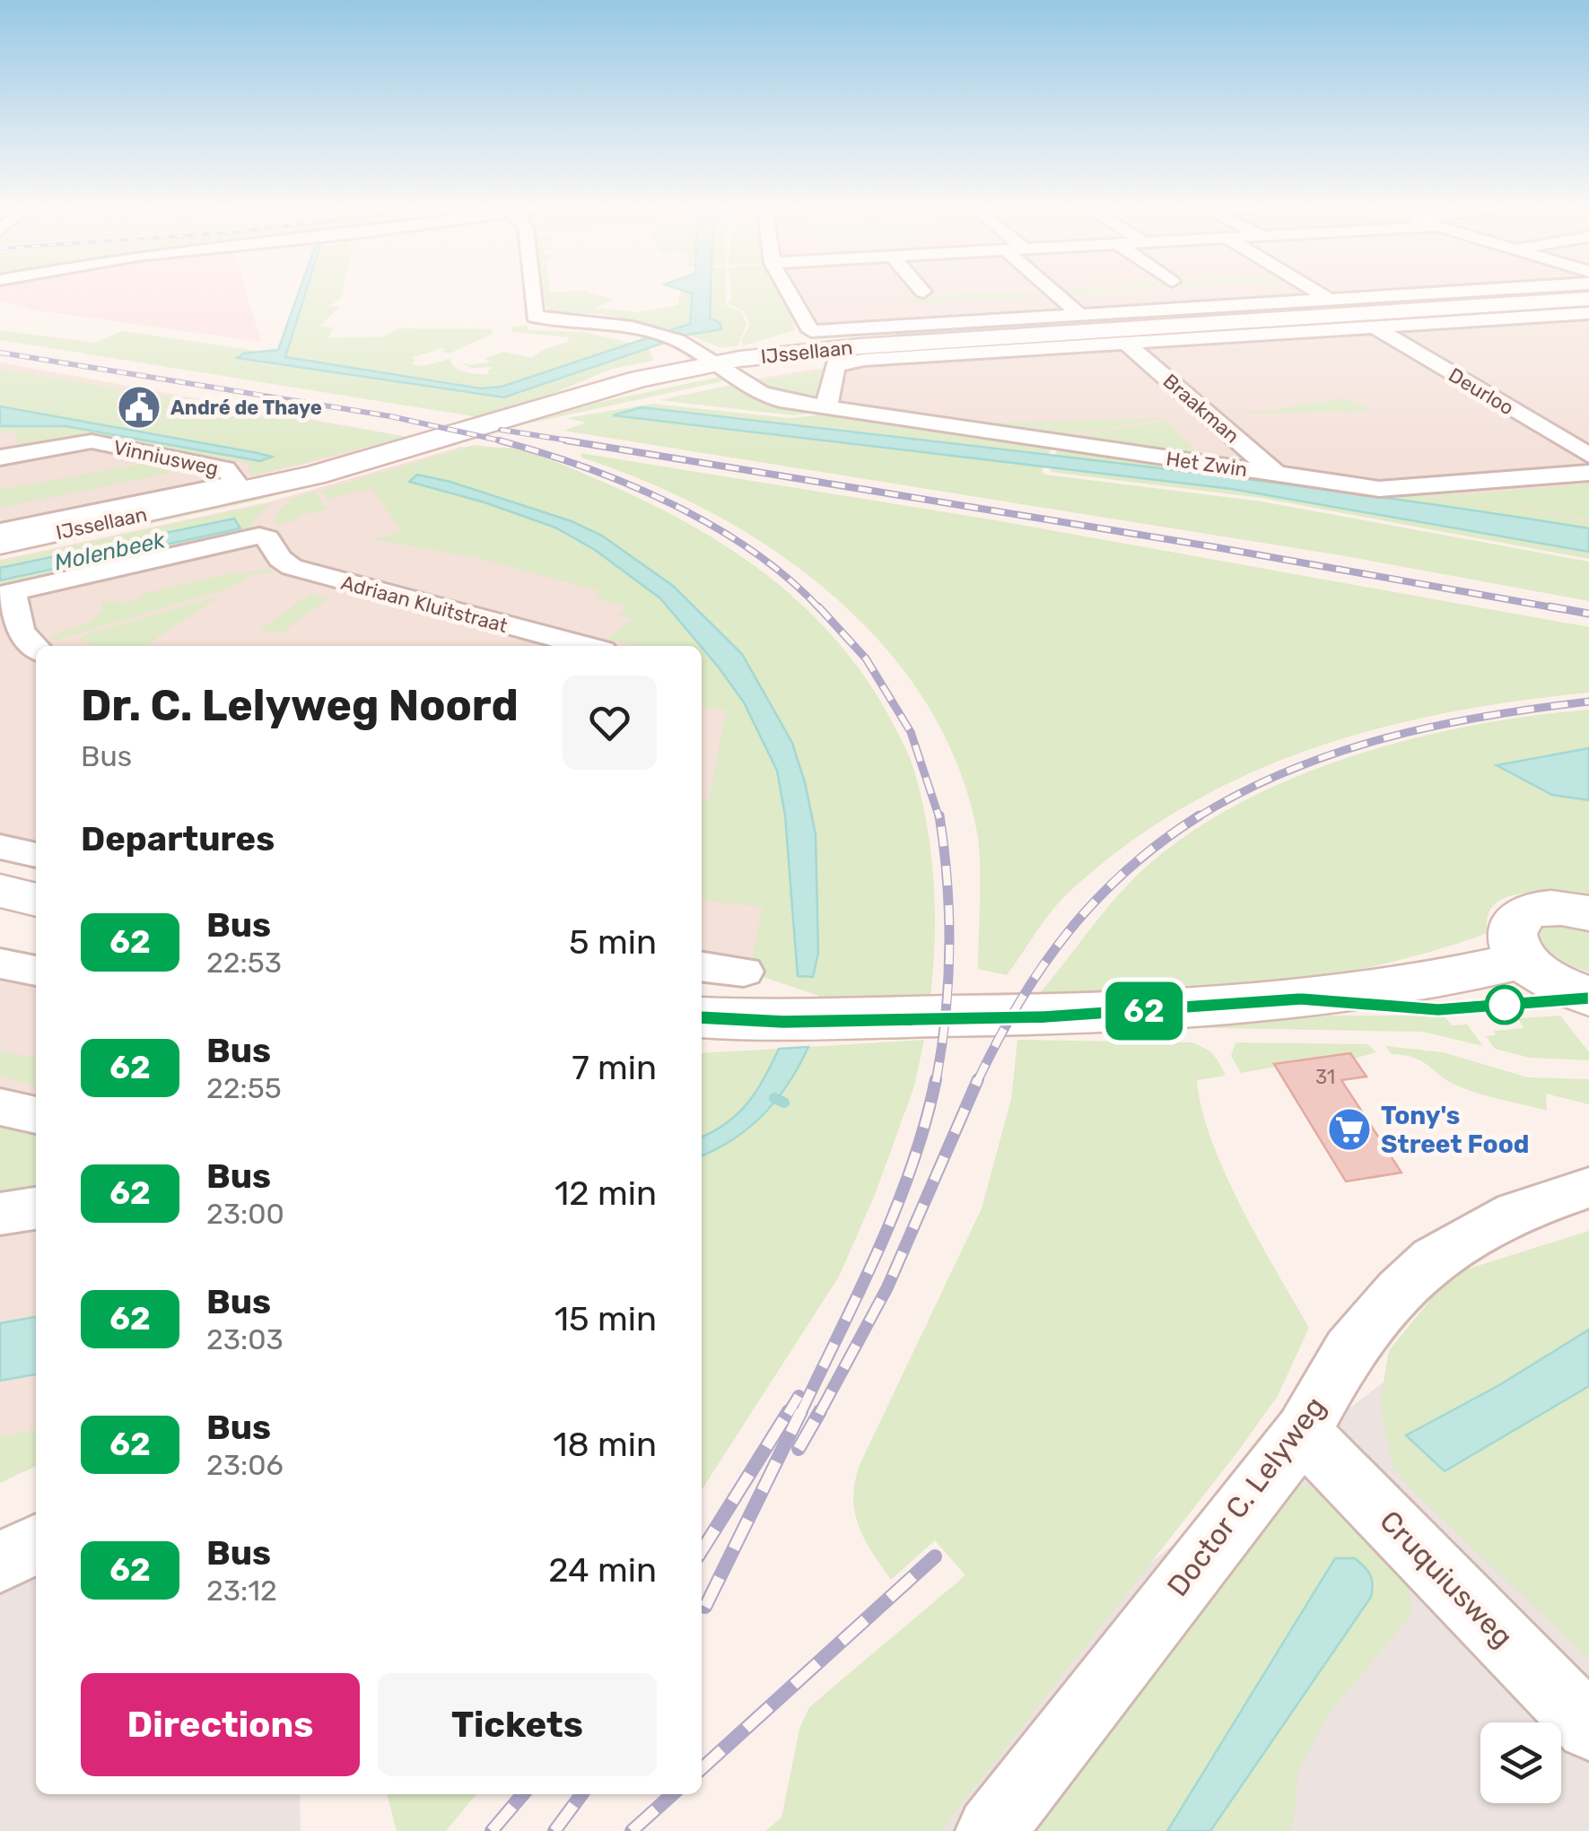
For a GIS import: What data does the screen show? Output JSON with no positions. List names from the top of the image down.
{
  "streets": {
    "main road": ["IJssellaan"],
    "street": [
      "Deurloo",
      "Braakman",
      "Vinniusweg",
      "Het Zwin",
      "Adriaan Kluitstraat",
      "Doctor C. Lelyweg",
      "Cruquiusweg"
    ]
  },
  "crossings": [
    ["IJssellaan", "Deurloo"],
    ["IJssellaan", "Braakman"],
    ["IJssellaan", "Het Zwin"],
    ["Braakman", "Het Zwin"],
    ["Doctor C. Lelyweg", "Cruquiusweg"]
  ],
  "water": ["Molenbeek"],
  "places": {
    "public building": ["André de Thaye"],
    "supermarket": ["Tony's Street Food"]
  },
  "lines": ["bus line 62"],
  "house_numbers": ["31"],
  "page": {
    "on_map": "62",
    "heading": [
      ["Dr. C. Lelyweg Noord", "Bus"],
      "Departures"
    ],
    "list": [
      {
        "mark": "62",
        "name": "Bus",
        "note": "22:53",
        "value": "5 min"
      },
      {
        "mark": "62",
        "name": "Bus",
        "note": "22:55",
        "value": "7 min"
      },
      {
        "mark": "62",
        "name": "Bus",
        "note": "23:00",
        "value": "12 min"
      },
      {
        "mark": "62",
        "name": "Bus",
        "note": "23:03",
        "value": "15 min"
      },
      {
        "mark": "62",
        "name": "Bus",
        "note": "23:06",
        "value": "18 min"
      },
      {
        "mark": "62",
        "name": "Bus",
        "note": "23:12",
        "value": "24 min"
      }
    ],
    "buttons": ["Directions", "Tickets"]
  }
}
